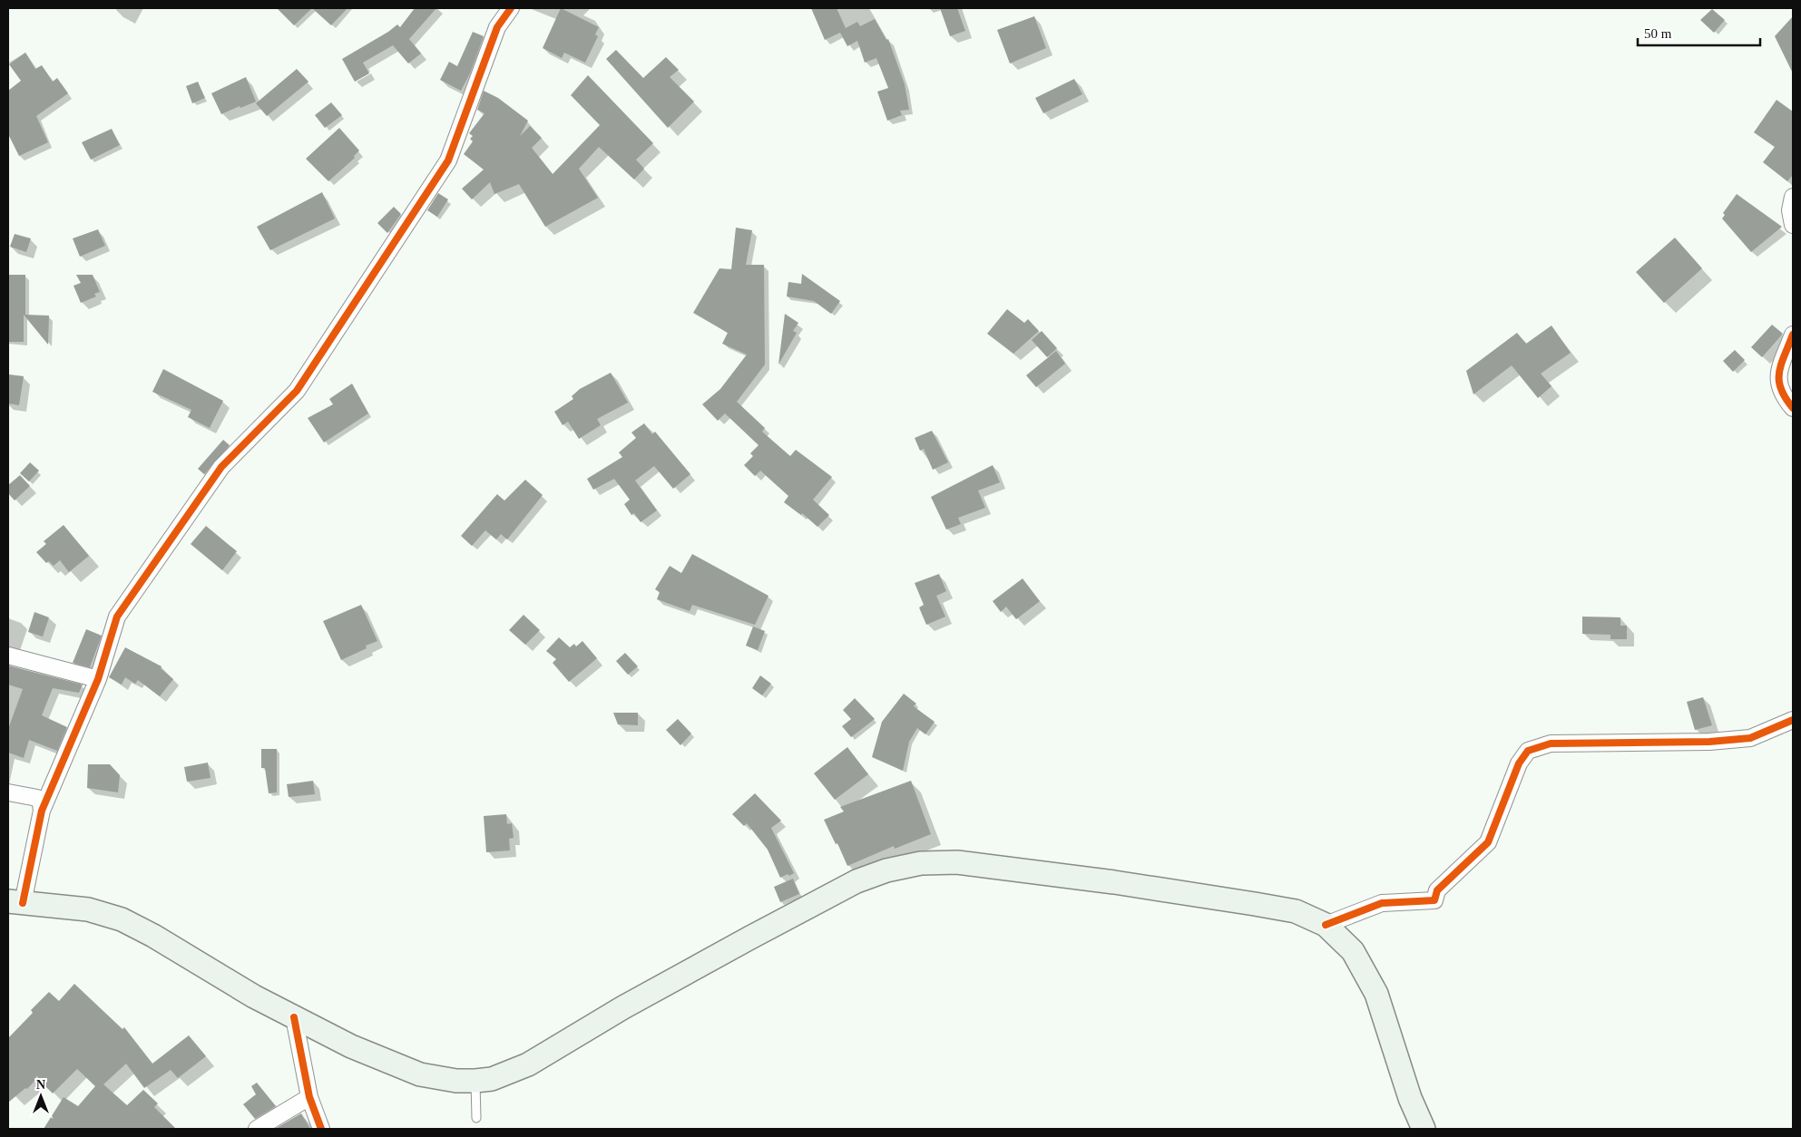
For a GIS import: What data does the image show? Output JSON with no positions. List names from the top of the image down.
{
  "scale_bar": "50 m",
  "north": "top"
}
